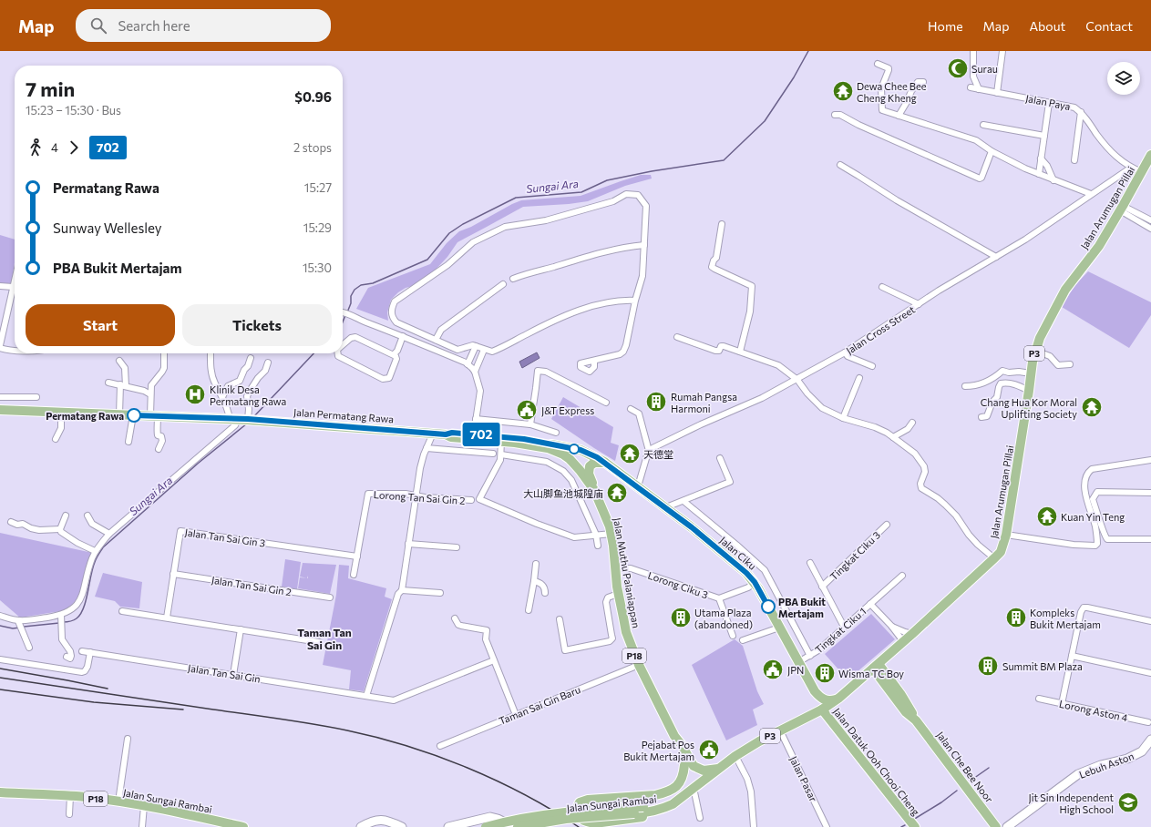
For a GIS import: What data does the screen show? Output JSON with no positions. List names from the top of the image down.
{
  "streets": {
    "main road": [
      "Jalan Arumugan Pillai",
      "P3",
      "Jalan Permatang Rawa",
      "Jalan Ciku",
      "Jalan Muthu Palaniappan",
      "P18",
      "Jalan Datuk Ooh Chooi Cheng",
      "Jalan Che Bee Noor",
      "Jalan Sungai Rambai"
    ],
    "street": [
      "Jalan Paya",
      "Jalan Cross Street",
      "Lorong Tan Sai Gin 2",
      "Jalan Tan Sai Gin 3",
      "Tingkat Ciku 3",
      "Lorong Ciku 3",
      "Jalan Tan Sai Gin 2",
      "Tingkat Ciku 1",
      "Jalan Tan Sai Gin",
      "Taman Sai Gin Baru",
      "Lorong Aston 4",
      "Lebuh Aston",
      "Jalan Pasar"
    ]
  },
  "crossings": [
    ["Jalan Paya", "Jalan Arumugan Pillai"],
    ["Jalan Paya", "Jalan Cross Street"],
    ["Jalan Arumugan Pillai", "Jalan Muthu Palaniappan"],
    ["Jalan Arumugan Pillai", "Tingkat Ciku 1"],
    ["Jalan Arumugan Pillai", "Jalan Datuk Ooh Chooi Cheng"],
    ["Jalan Arumugan Pillai", "Jalan Che Bee Noor"],
    ["Jalan Arumugan Pillai", "Jalan Pasar"],
    ["Jalan Arumugan Pillai", "Jalan Sungai Rambai"],
    ["Jalan Permatang Rawa", "Jalan Ciku"],
    ["Jalan Permatang Rawa", "Jalan Muthu Palaniappan"],
    ["Lorong Tan Sai Gin 2", "Jalan Tan Sai Gin 3"],
    ["Jalan Tan Sai Gin 3", "Jalan Tan Sai Gin 2"],
    ["Jalan Ciku", "Tingkat Ciku 1"],
    ["Jalan Muthu Palaniappan", "Lorong Ciku 3"],
    ["Jalan Muthu Palaniappan", "Taman Sai Gin Baru"],
    ["Jalan Muthu Palaniappan", "Jalan Sungai Rambai"]
  ],
  "districts": ["Taman Tan Sai Gin"],
  "water": ["Sungai Ara"],
  "places": {
    "mosque": ["Surau"],
    "temple": [
      "Dewa Chee Bee Cheng Kheng",
      "Chang Hua Kor Moral Uplifting Society",
      "天德堂",
      "大山脚鱼池城隍庙",
      "Kuan Yin Teng"
    ],
    "hospital": ["Klinik Desa Permatang Rawa"],
    "building": [
      "Rumah Pangsa Harmoni",
      "Utama Plaza (abandoned)",
      "Kompleks Bukit Mertajam",
      "Summit BM Plaza",
      "Wisma TC Boy"
    ],
    "public building": ["J&T Express", "JPN", "Pejabat Pos Bukit Mertajam"],
    "other": ["Permatang Rawa", "PBA Bukit Mertajam"],
    "school or university": ["Jit Sin Independent High School"]
  },
  "lines": ["bus line 702"],
  "page": {
    "header": "Map",
    "search": "Search here",
    "nav": [
      "Home",
      "Map",
      "About",
      "Contact"
    ],
    "on_map": "702",
    "heading": ["7 min", "15:23 – 15:30 · Bus", "$0.96"],
    "legs": ["4", "702", "2 stops"],
    "list": [
      {
        "name": "Permatang Rawa",
        "value": "15:27"
      },
      {
        "name": "Sunway Wellesley",
        "value": "15:29"
      },
      {
        "name": "PBA Bukit Mertajam",
        "value": "15:30"
      }
    ],
    "buttons": ["Start", "Tickets"]
  }
}
